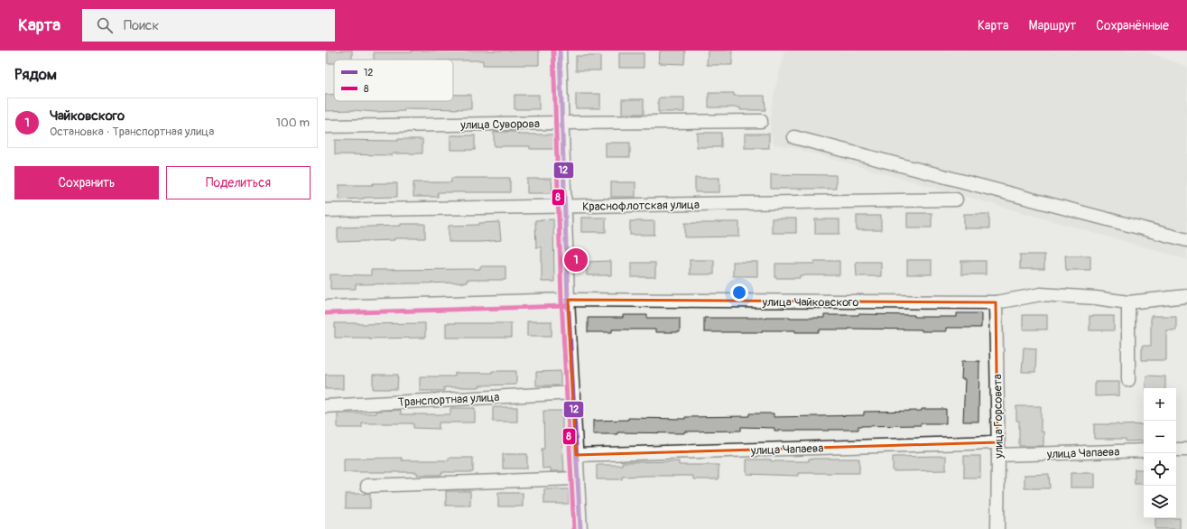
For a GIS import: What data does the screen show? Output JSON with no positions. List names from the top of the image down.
{
  "streets": {
    "street": [
      "улица Суворова",
      "Краснофлотская улица",
      "улица Чайковского",
      "Транспортная улица",
      "улица Горсовета",
      "улица Чапаева"
    ]
  },
  "crossings": [
    ["улица Чайковского", "улица Горсовета"],
    ["улица Горсовета", "улица Чапаева"]
  ],
  "lines": ["transit line 12", "transit line 8"],
  "legend": ["12", "8"],
  "page": {
    "header": "Карта",
    "search": "Поиск",
    "nav": ["Карта", "Маршрут", "Сохранённые"],
    "heading": "Рядом",
    "list": [
      {
        "mark": "1",
        "name": "Чайковского",
        "note": "Остановка · Транспортная улица",
        "value": "100 m"
      }
    ],
    "buttons": ["Сохранить", "Поделиться"],
    "pins": "1",
    "map_buttons": ["+", "−"]
  }
}
